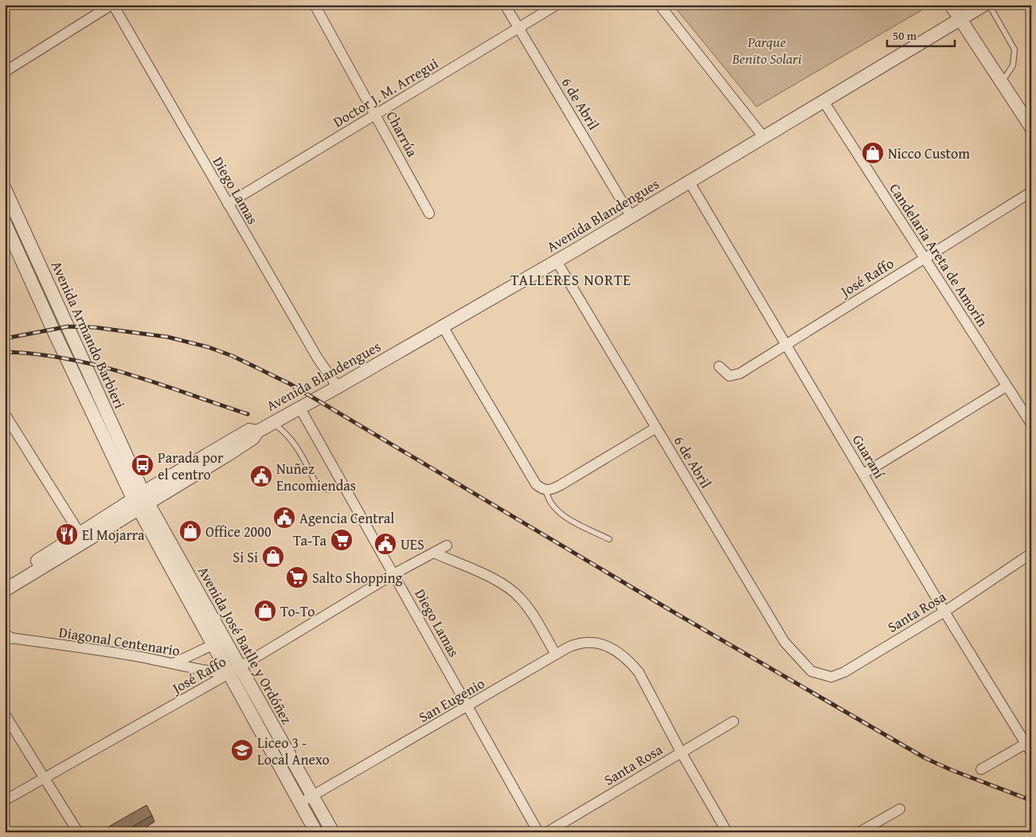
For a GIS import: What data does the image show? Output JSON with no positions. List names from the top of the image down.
{
  "streets": {
    "street": [
      "Doctor J. M. Arregui",
      "6 de Abril",
      "Charrúa",
      "Diego Lamas",
      "Avenida Blandengues",
      "Candelaria Areta de Amorín",
      "José Raffo",
      "Avenida Armando Barbieri",
      "Guaraní",
      "Santa Rosa",
      "Diagonal Centenario",
      "Avenida José Batlle y Ordóñez",
      "San Eugenio"
    ]
  },
  "crossings": [
    ["Doctor J. M. Arregui", "6 de Abril"],
    ["Doctor J. M. Arregui", "Charrúa"],
    ["Doctor J. M. Arregui", "Diego Lamas"],
    ["6 de Abril", "Avenida Blandengues"],
    ["6 de Abril", "Santa Rosa"],
    ["Diego Lamas", "Avenida Blandengues"],
    ["Diego Lamas", "José Raffo"],
    ["Diego Lamas", "San Eugenio"],
    ["Avenida Blandengues", "Candelaria Areta de Amorín"],
    ["Avenida Blandengues", "Avenida Armando Barbieri"],
    ["Avenida Blandengues", "Guaraní"],
    ["Avenida Blandengues", "Avenida José Batlle y Ordóñez"],
    ["Candelaria Areta de Amorín", "José Raffo"],
    ["José Raffo", "Guaraní"],
    ["José Raffo", "Diagonal Centenario"],
    ["José Raffo", "Avenida José Batlle y Ordóñez"],
    ["Avenida Armando Barbieri", "Avenida José Batlle y Ordóñez"],
    ["Guaraní", "Santa Rosa"],
    ["Santa Rosa", "San Eugenio"],
    ["Diagonal Centenario", "Avenida José Batlle y Ordóñez"],
    ["Avenida José Batlle y Ordóñez", "San Eugenio"]
  ],
  "districts": ["TALLERES NORTE"],
  "parks": ["Parque Benito Solari"],
  "places": {
    "shop": [
      "Nicco Custom",
      "Office 2000",
      "Si Si",
      "To-To"
    ],
    "bus stop": ["Parada por el centro"],
    "public building": ["Nuñez Encomiendas", "Agencia Central", "UES"],
    "restaurant": ["El Mojarra"],
    "supermarket": ["Ta-Ta", "Salto Shopping"],
    "school or university": ["Liceo 3 - Local Anexo"]
  },
  "scale_bar": "50 m"
}
